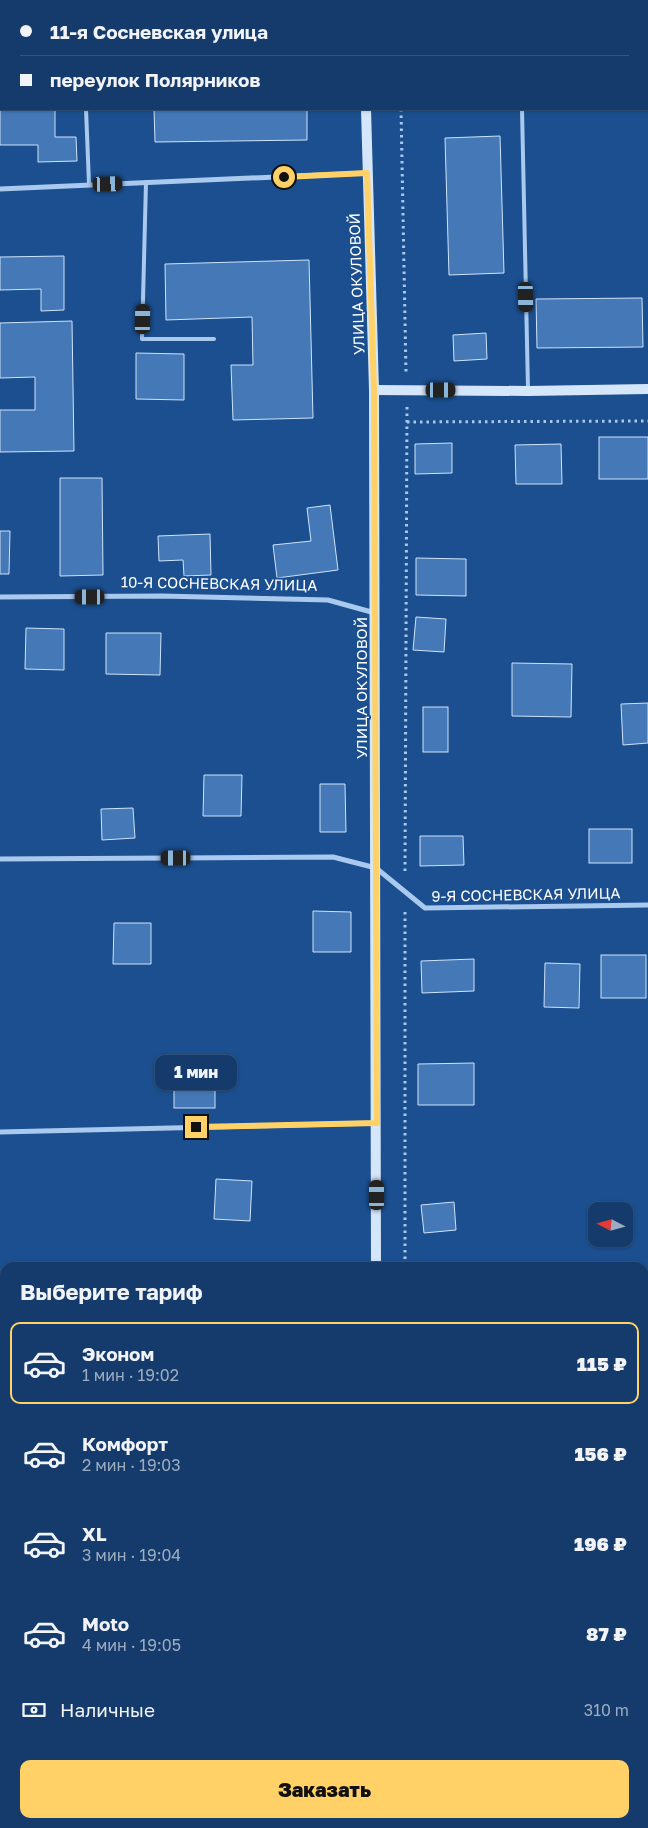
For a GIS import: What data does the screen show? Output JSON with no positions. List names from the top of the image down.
{
  "streets": {
    "street": ["УЛИЦА ОКУЛОВОЙ", "10-Я СОСНЕВСКАЯ УЛИЦА", "9-Я СОСНЕВСКАЯ УЛИЦА"]
  },
  "crossings": [
    ["УЛИЦА ОКУЛОВОЙ", "10-Я СОСНЕВСКАЯ УЛИЦА"],
    ["УЛИЦА ОКУЛОВОЙ", "9-Я СОСНЕВСКАЯ УЛИЦА"]
  ],
  "north": "left",
  "page": {
    "banner": ["11-я Сосневская улица", "переулок Полярников"],
    "bubble": "1 мин",
    "heading": "Выберите тариф",
    "list": [
      {
        "name": "Эконом",
        "note": "1 мин · 19:02",
        "value": "115 ₽"
      },
      {
        "name": "Комфорт",
        "note": "2 мин · 19:03",
        "value": "156 ₽"
      },
      {
        "name": "XL",
        "note": "3 мин · 19:04",
        "value": "196 ₽"
      },
      {
        "name": "Moto",
        "note": "4 мин · 19:05",
        "value": "87 ₽"
      }
    ],
    "pay": ["Наличные", "310 m"],
    "buttons": "Заказать"
  }
}
